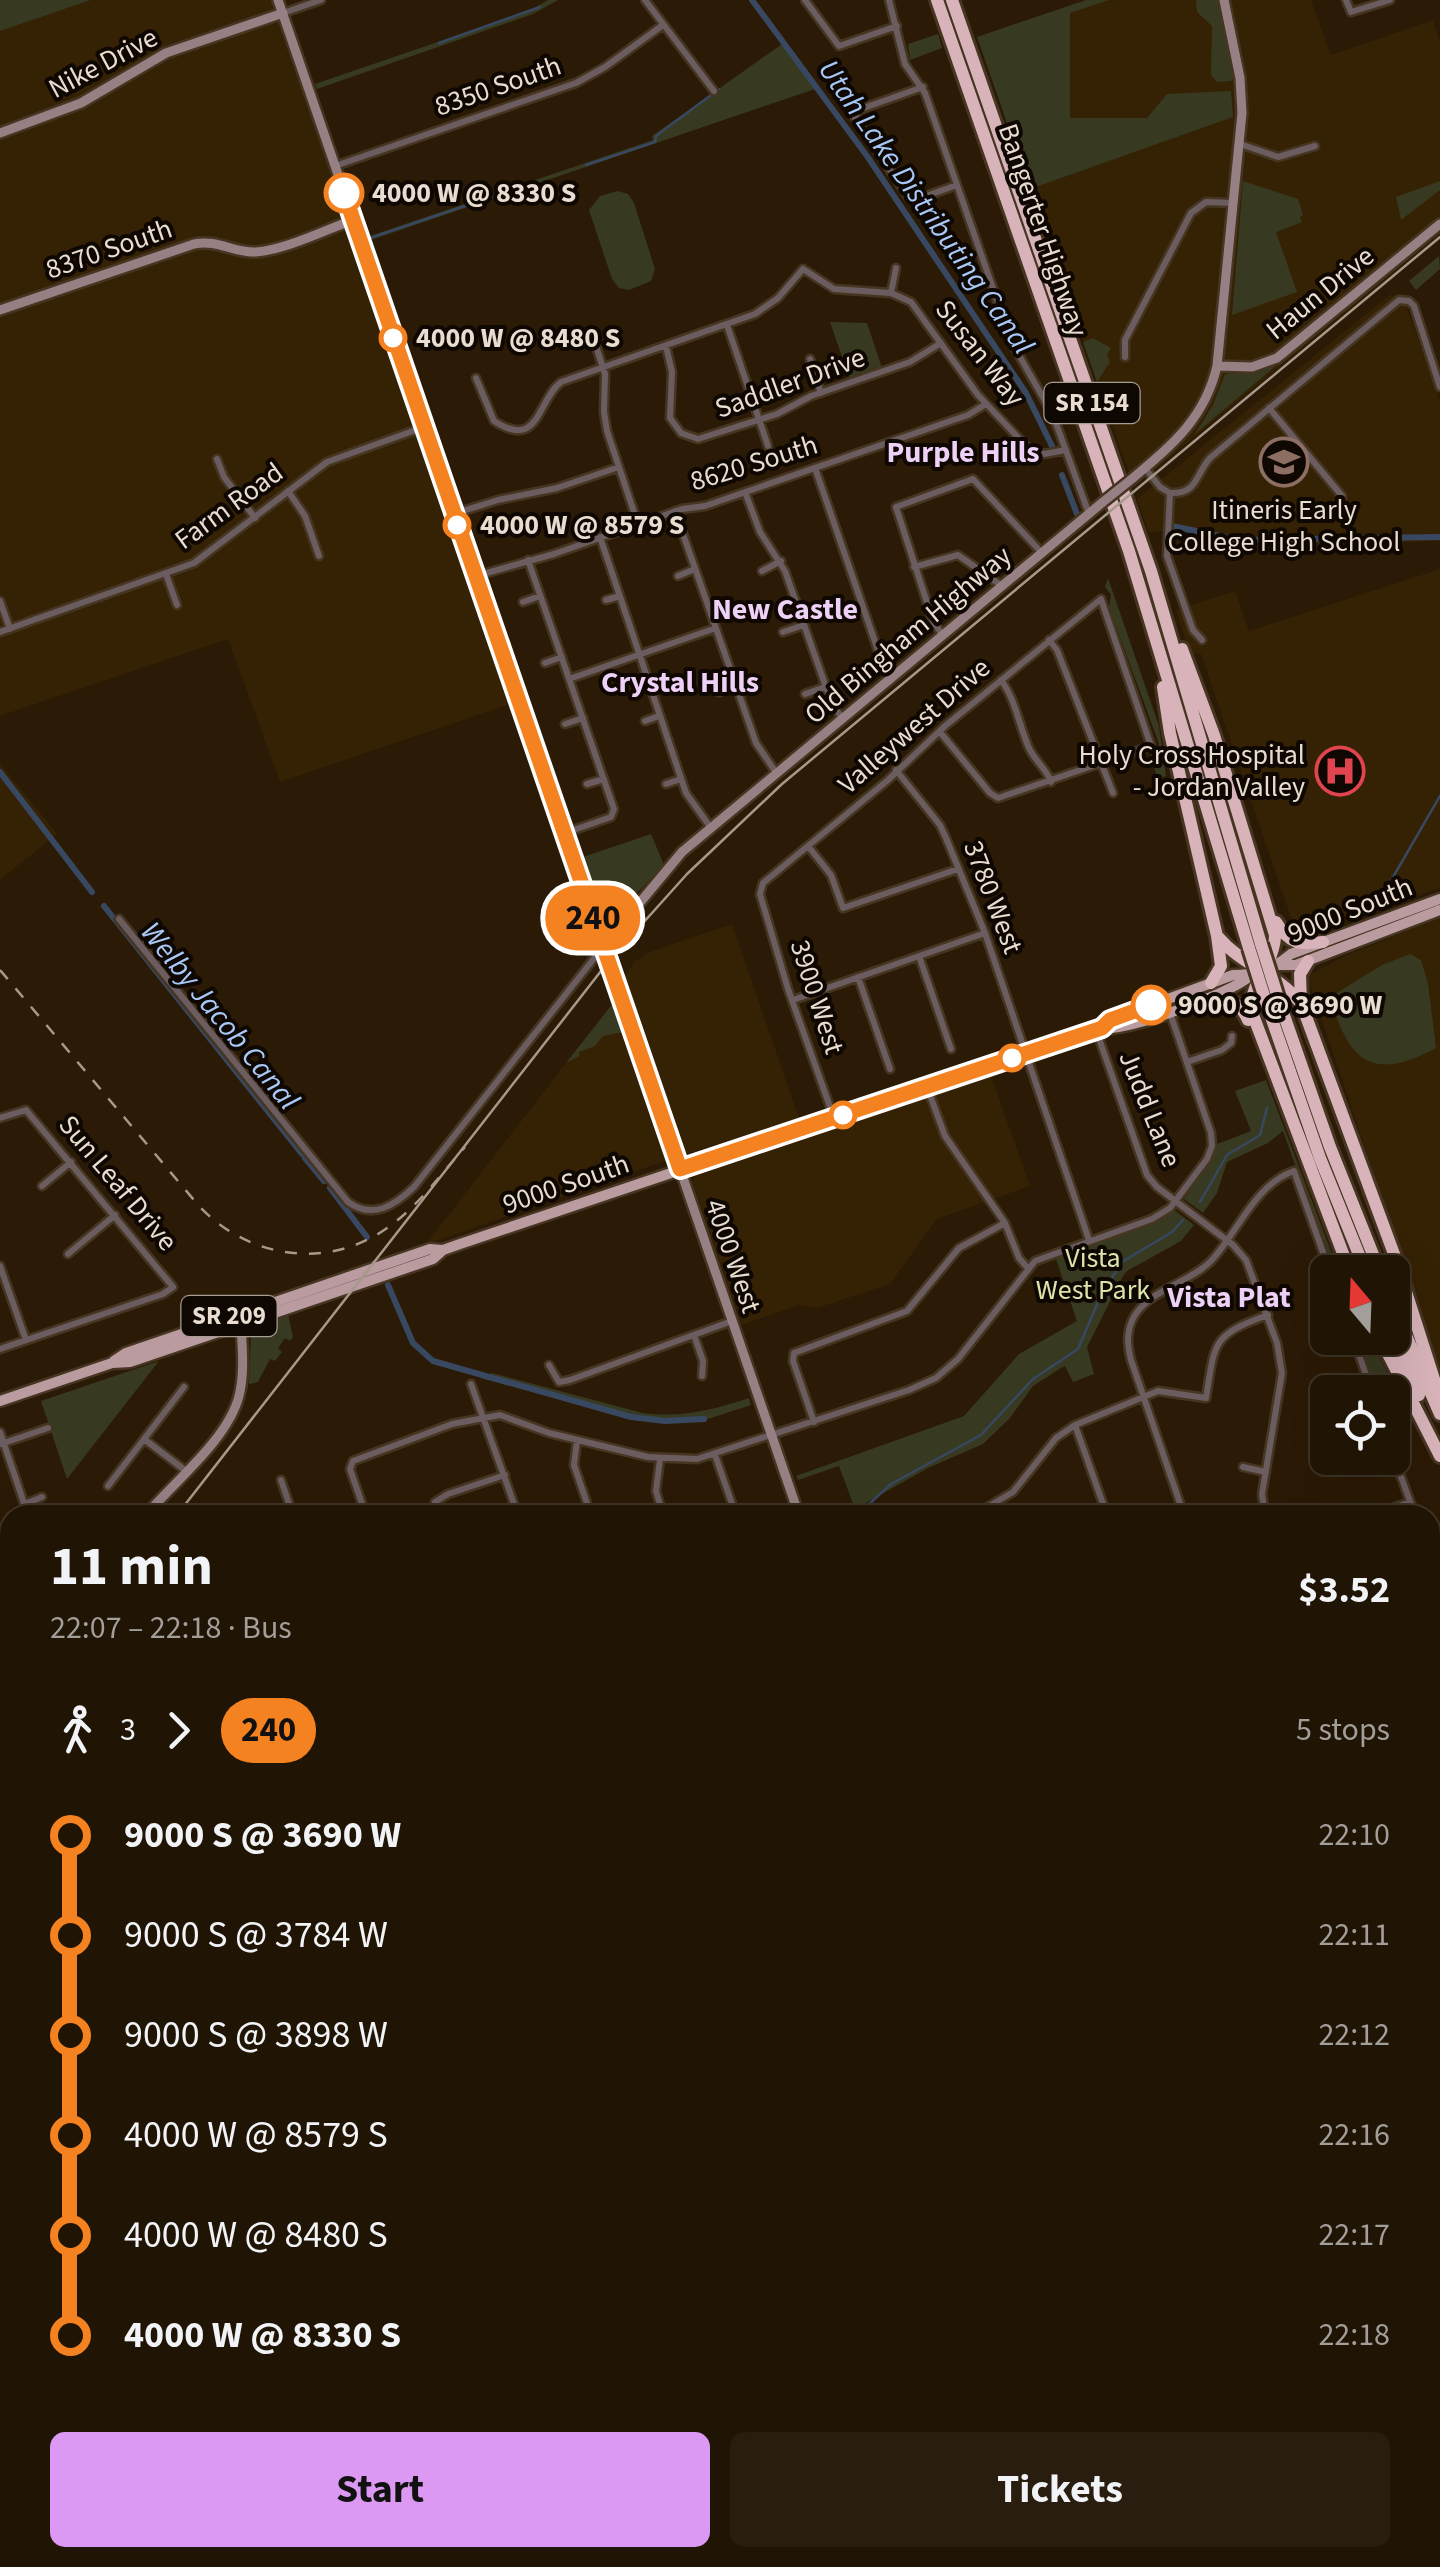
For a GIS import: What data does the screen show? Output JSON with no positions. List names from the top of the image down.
{
  "streets": {
    "highway": ["Bangerter Highway", "SR 154"],
    "main road": ["9000 South", "SR 209"],
    "street": [
      "Nike Drive",
      "8350 South",
      "8370 South",
      "Haun Drive",
      "Susan Way",
      "Saddler Drive",
      "8620 South",
      "Farm Road",
      "Old Bingham Highway",
      "Valleywest Drive",
      "3780 West",
      "3900 West",
      "Judd Lane",
      "Sun Leaf Drive",
      "4000 West"
    ]
  },
  "crossings": [
    ["Nike Drive", "4000 West"],
    ["8350 South", "4000 West"],
    ["8370 South", "4000 West"],
    ["Haun Drive", "Old Bingham Highway"],
    ["Susan Way", "Saddler Drive"],
    ["Susan Way", "8620 South"],
    ["8620 South", "4000 West"],
    ["Farm Road", "4000 West"],
    ["Old Bingham Highway", "4000 West"],
    ["Valleywest Drive", "3780 West"],
    ["Valleywest Drive", "3900 West"],
    ["3780 West", "9000 South"],
    ["9000 South", "3900 West"],
    ["9000 South", "Judd Lane"],
    ["9000 South", "4000 West"]
  ],
  "districts": [
    "Purple Hills",
    "New Castle",
    "Crystal Hills",
    "Vista Plat"
  ],
  "water": ["Utah Lake Distributing Canal", "Welby Jacob Canal"],
  "parks": ["Vista West Park"],
  "places": {
    "other": [
      "4000 W @ 8330 S",
      "4000 W @ 8480 S",
      "4000 W @ 8579 S",
      "9000 S @ 3690 W"
    ],
    "school or university": ["Itineris Early College High School"],
    "hospital": ["Holy Cross Hospital - Jordan Valley"]
  },
  "lines": ["bus line 240"],
  "north": "top",
  "page": {
    "on_map": "240",
    "heading": ["11 min", "22:07 – 22:18 · Bus", "$3.52"],
    "legs": ["3", "240", "5 stops"],
    "list": [
      {
        "name": "9000 S @ 3690 W",
        "value": "22:10"
      },
      {
        "name": "9000 S @ 3784 W",
        "value": "22:11"
      },
      {
        "name": "9000 S @ 3898 W",
        "value": "22:12"
      },
      {
        "name": "4000 W @ 8579 S",
        "value": "22:16"
      },
      {
        "name": "4000 W @ 8480 S",
        "value": "22:17"
      },
      {
        "name": "4000 W @ 8330 S",
        "value": "22:18"
      }
    ],
    "buttons": ["Start", "Tickets"]
  }
}
